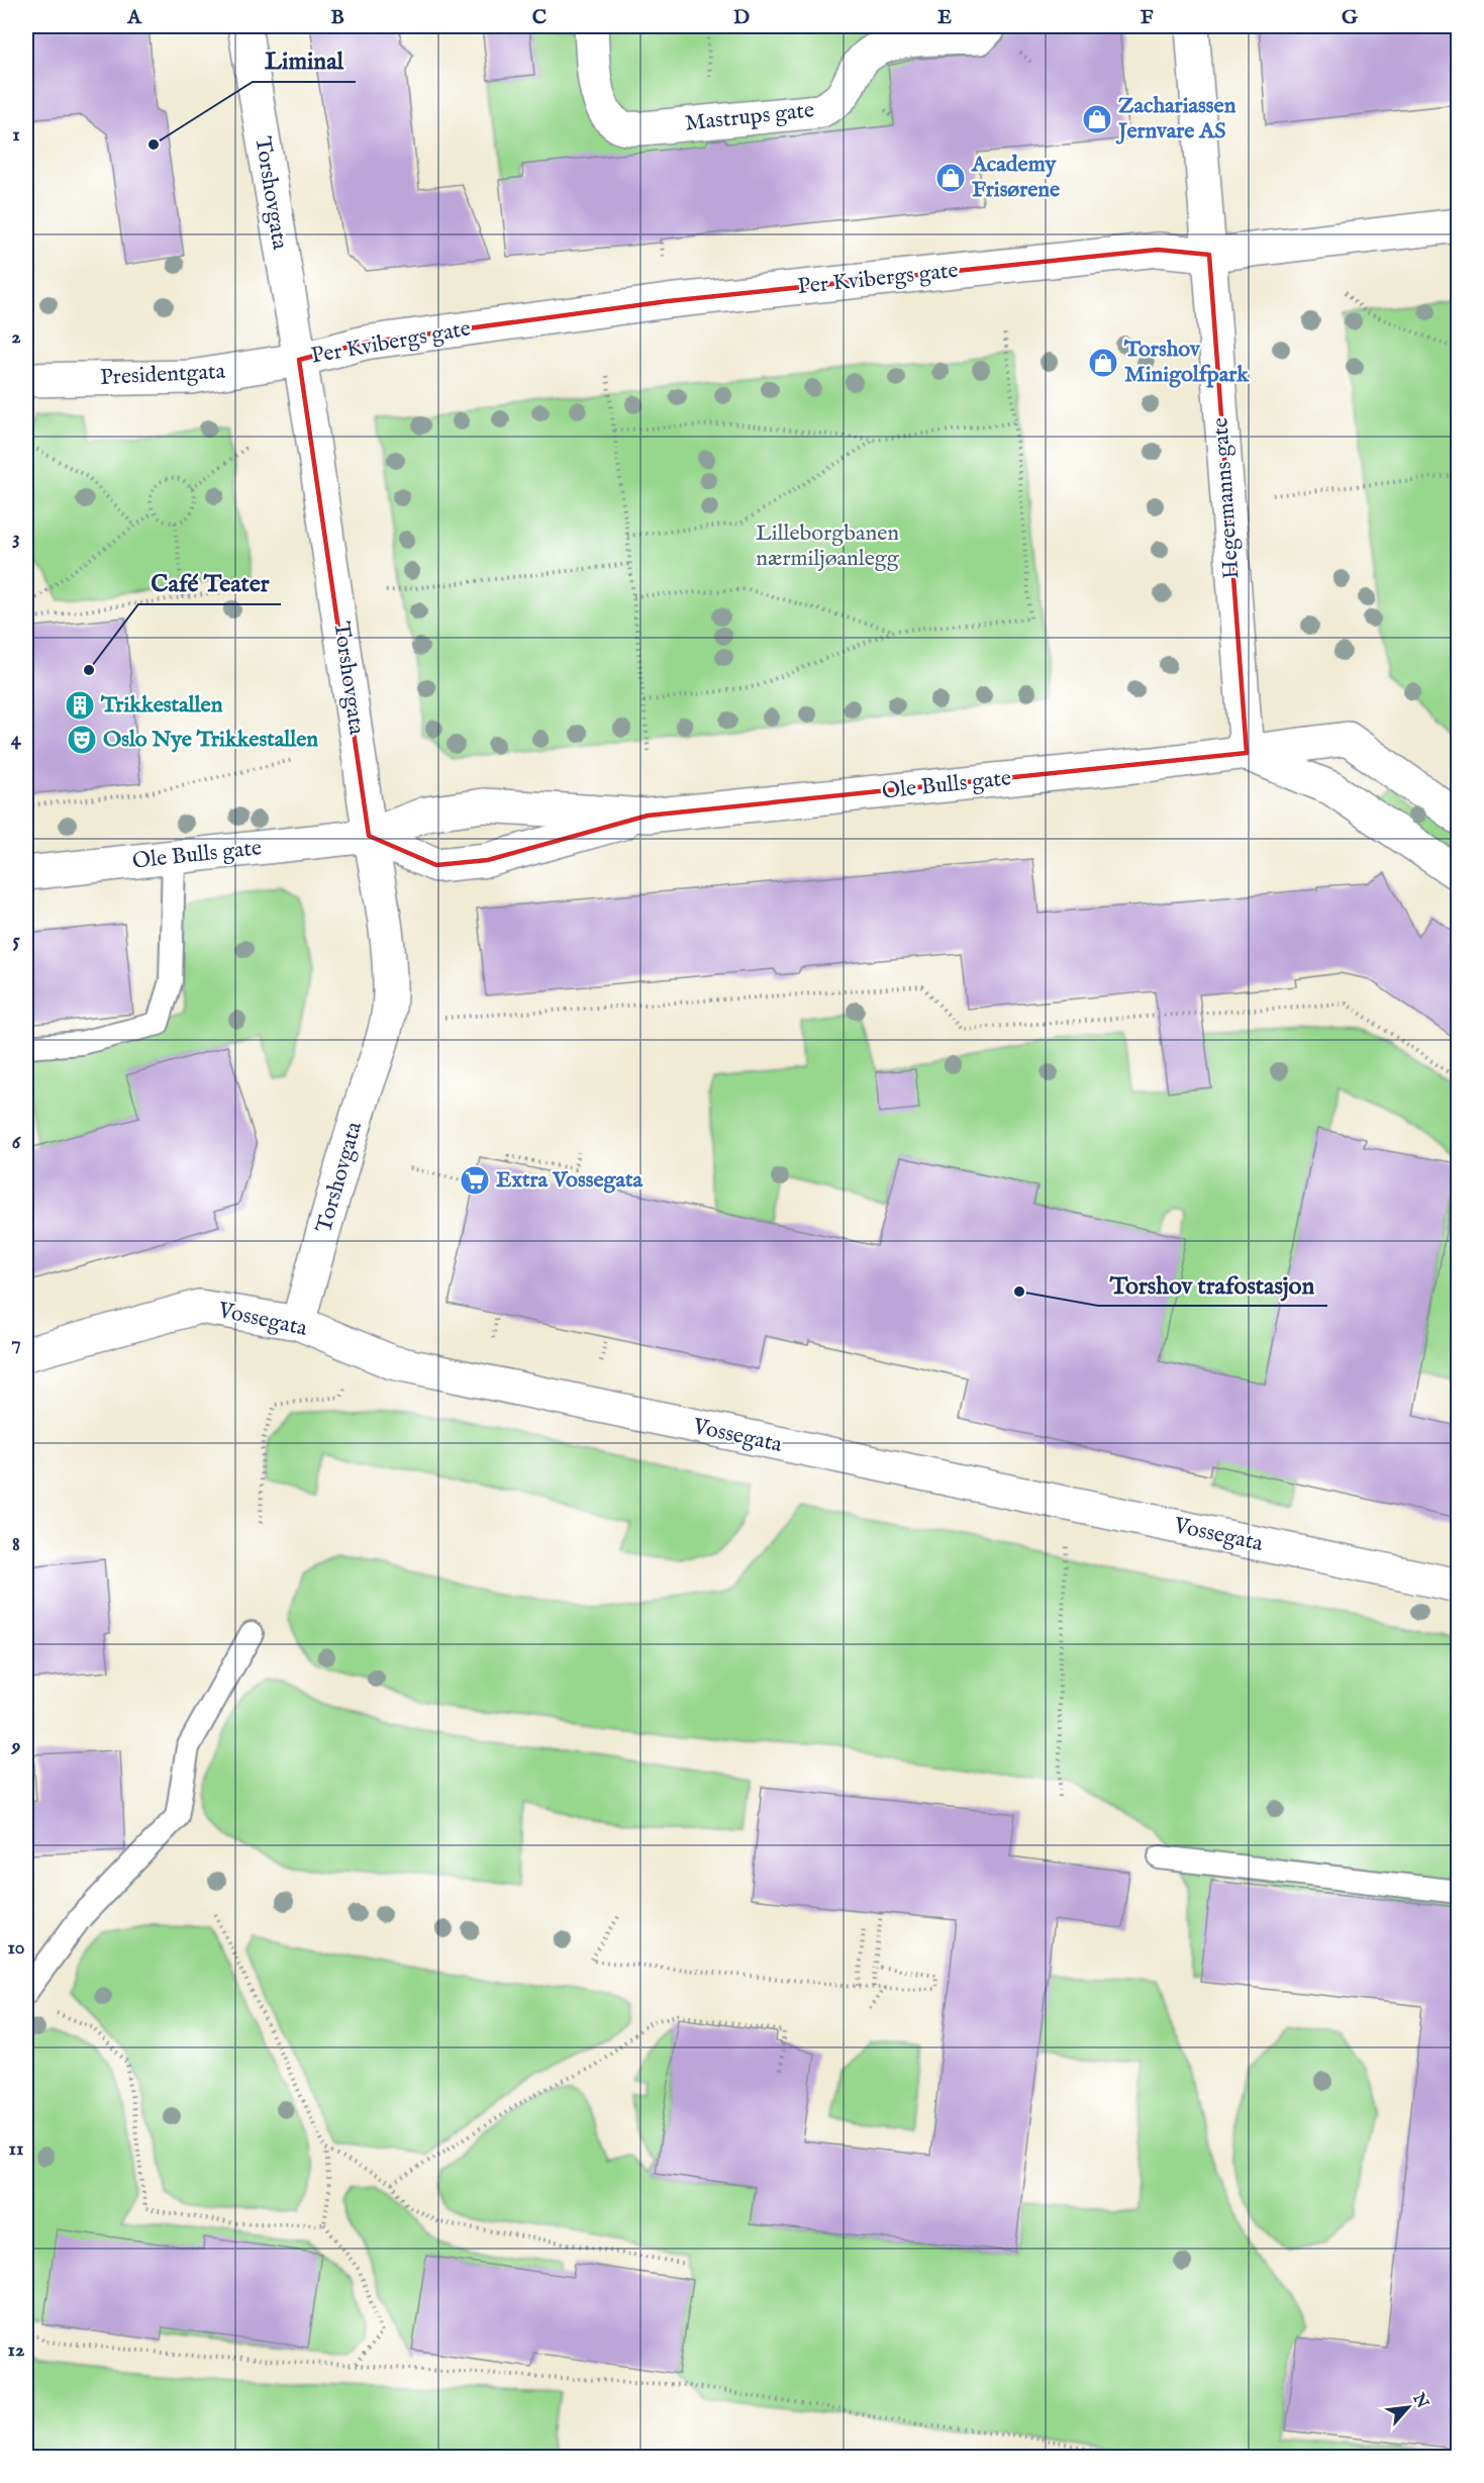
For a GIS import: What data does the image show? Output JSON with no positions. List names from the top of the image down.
{
  "streets": {
    "street": [
      "Mastrups gate",
      "Torshovgata",
      "Per Kvibergs gate",
      "Presidentgata",
      "Hegermanns gate",
      "Ole Bulls gate",
      "Vossegata"
    ]
  },
  "crossings": [
    ["Torshovgata", "Per Kvibergs gate"],
    ["Torshovgata", "Presidentgata"],
    ["Torshovgata", "Ole Bulls gate"],
    ["Torshovgata", "Vossegata"],
    ["Per Kvibergs gate", "Presidentgata"],
    ["Per Kvibergs gate", "Hegermanns gate"],
    ["Hegermanns gate", "Ole Bulls gate"]
  ],
  "parks": ["Lilleborgbanen nærmiljøanlegg"],
  "places": {
    "shop": ["Zachariassen Jernvare AS", "Academy Frisørene", "Torshov Minigolfpark"],
    "other": ["Liminal", "Café Teater", "Torshov trafostasjon"],
    "building": ["Trikkestallen"],
    "theatre": ["Oslo Nye Trikkestallen"],
    "supermarket": ["Extra Vossegata"]
  },
  "north": "top right",
  "grid": {
    "columns": [
      "A",
      "B",
      "C",
      "D",
      "E",
      "F",
      "G"
    ],
    "rows": [
      "1",
      "2",
      "3",
      "4",
      "5",
      "6",
      "7",
      "8",
      "9",
      "10",
      "11",
      "12"
    ]
  }
}
